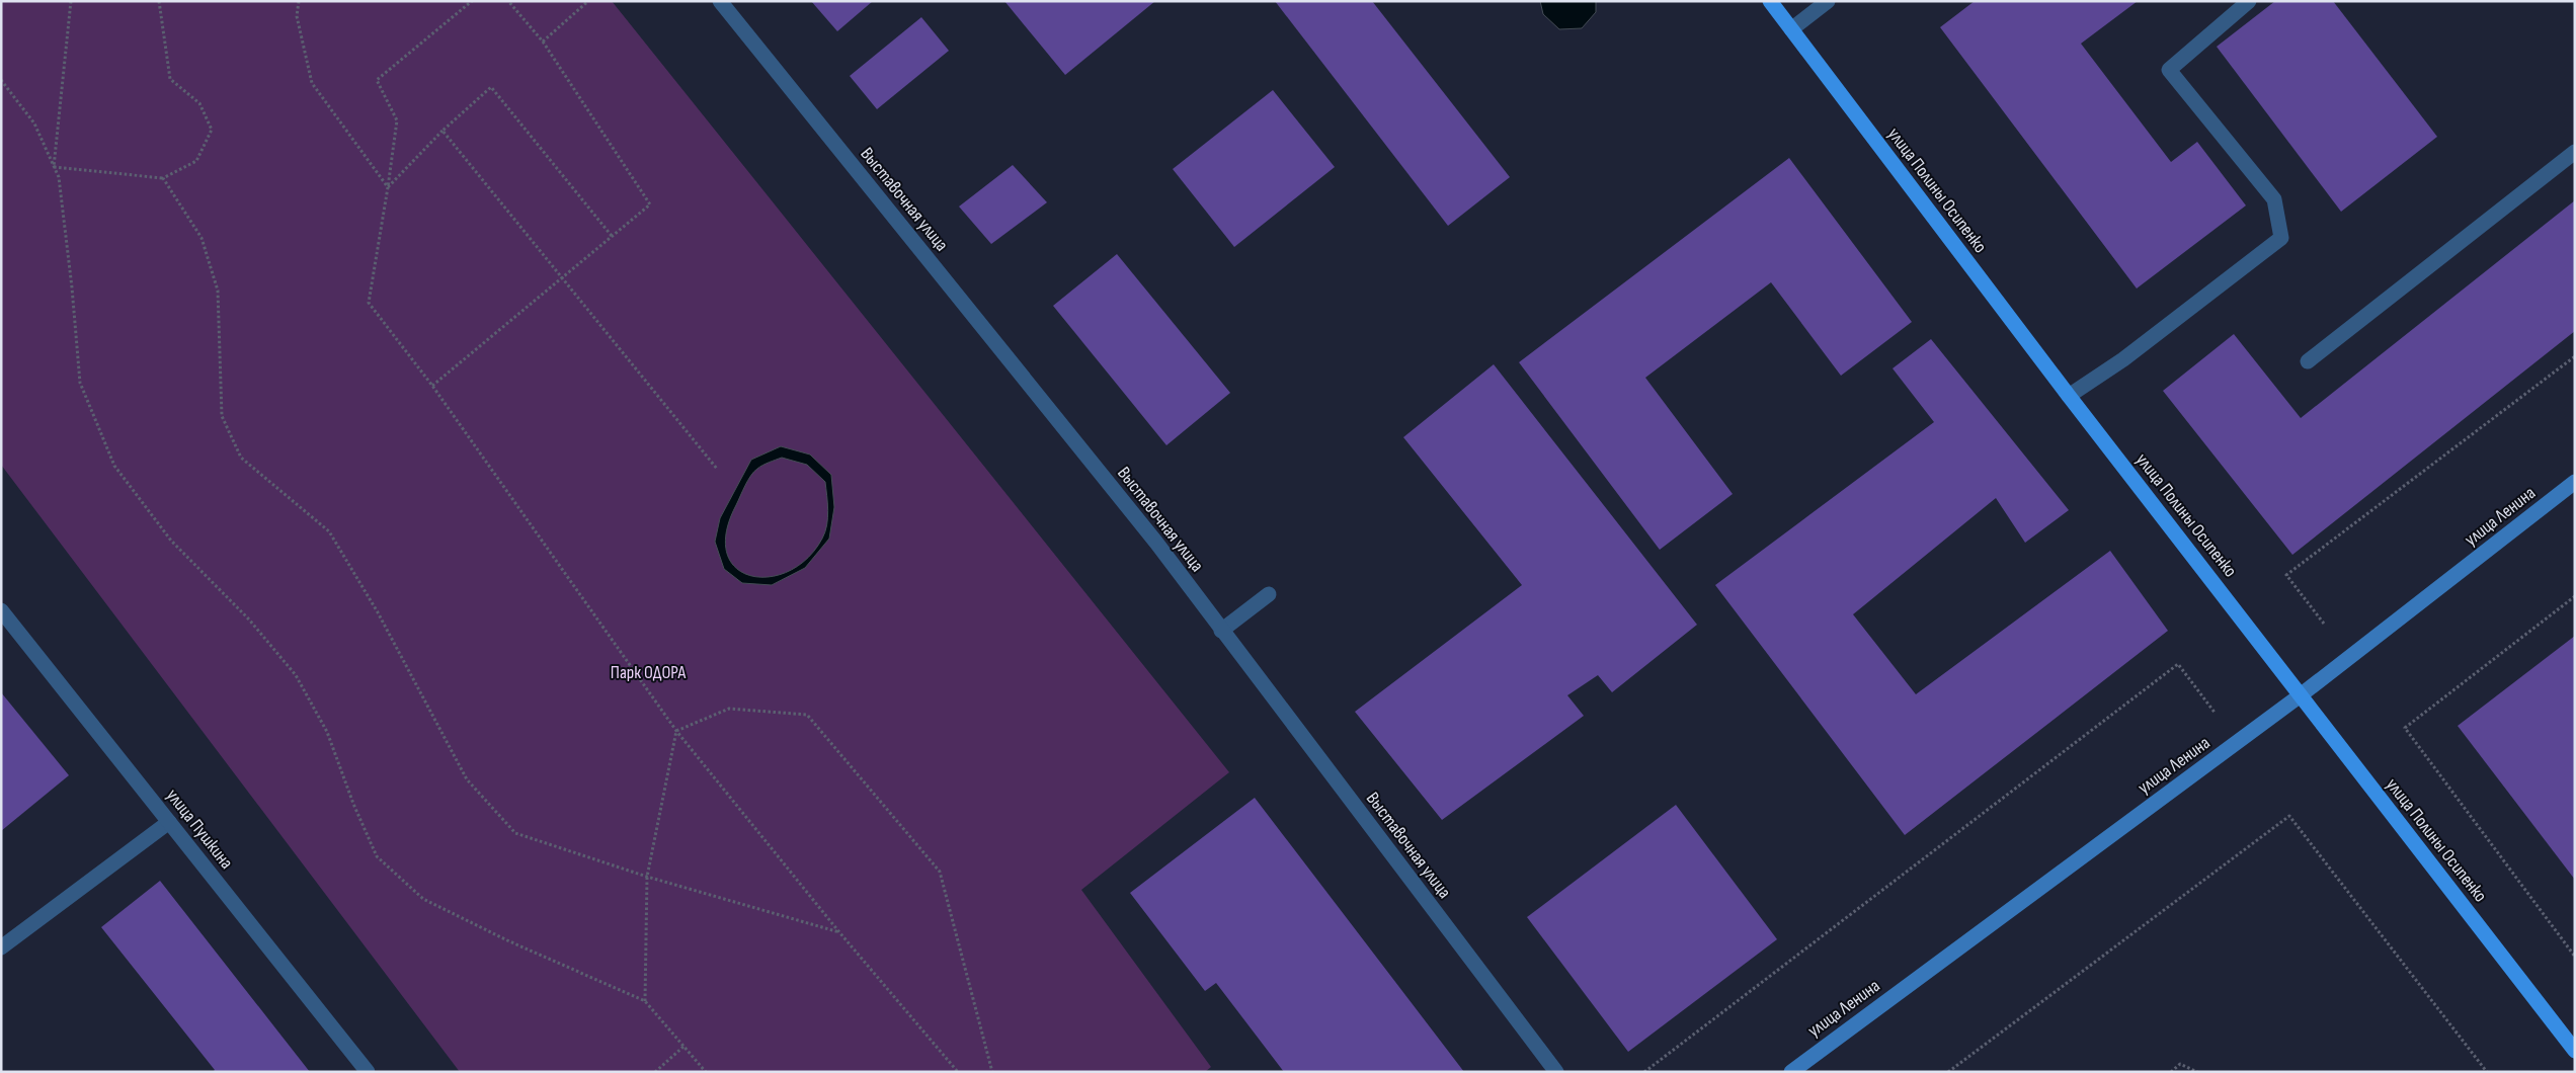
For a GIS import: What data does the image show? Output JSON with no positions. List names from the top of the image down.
{
  "streets": {
    "main road": ["улица Полины Осипенко", "улица Ленина"],
    "street": ["Выставочная улица", "улица Пушкина"]
  },
  "crossings": [
    ["улица Полины Осипенко", "улица Ленина"]
  ],
  "parks": ["Парк ОДОРА"]
}
